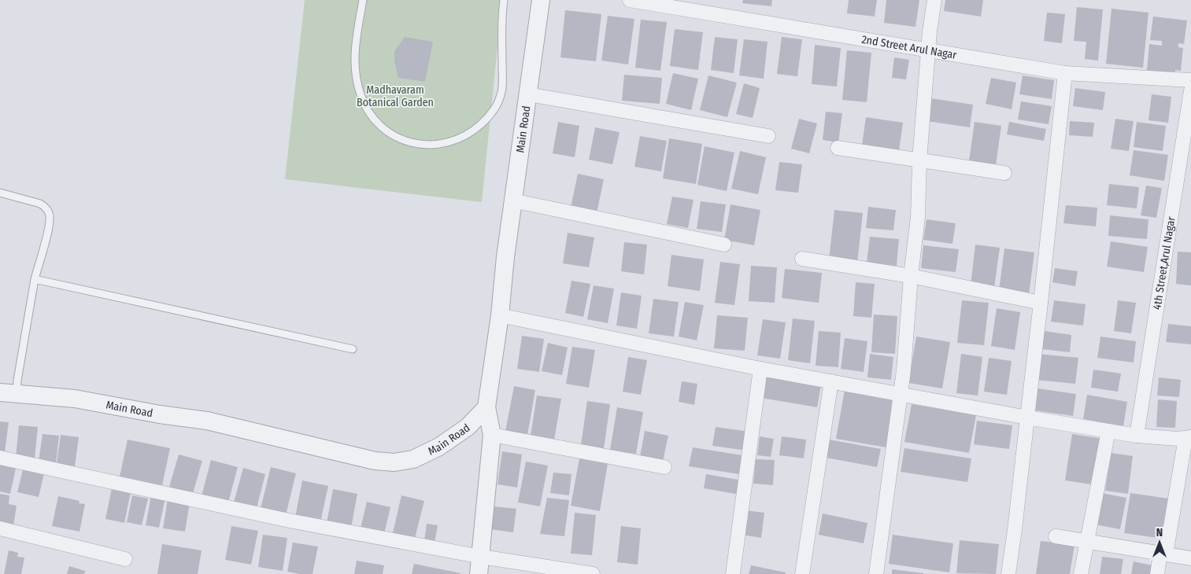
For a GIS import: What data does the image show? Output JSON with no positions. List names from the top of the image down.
{
  "streets": {
    "street": ["2nd Street Arul Nagar", "Main Road", "4th Street,Arul Nagar"]
  },
  "parks": ["Madhavaram Botanical Garden"],
  "north": "top"
}
